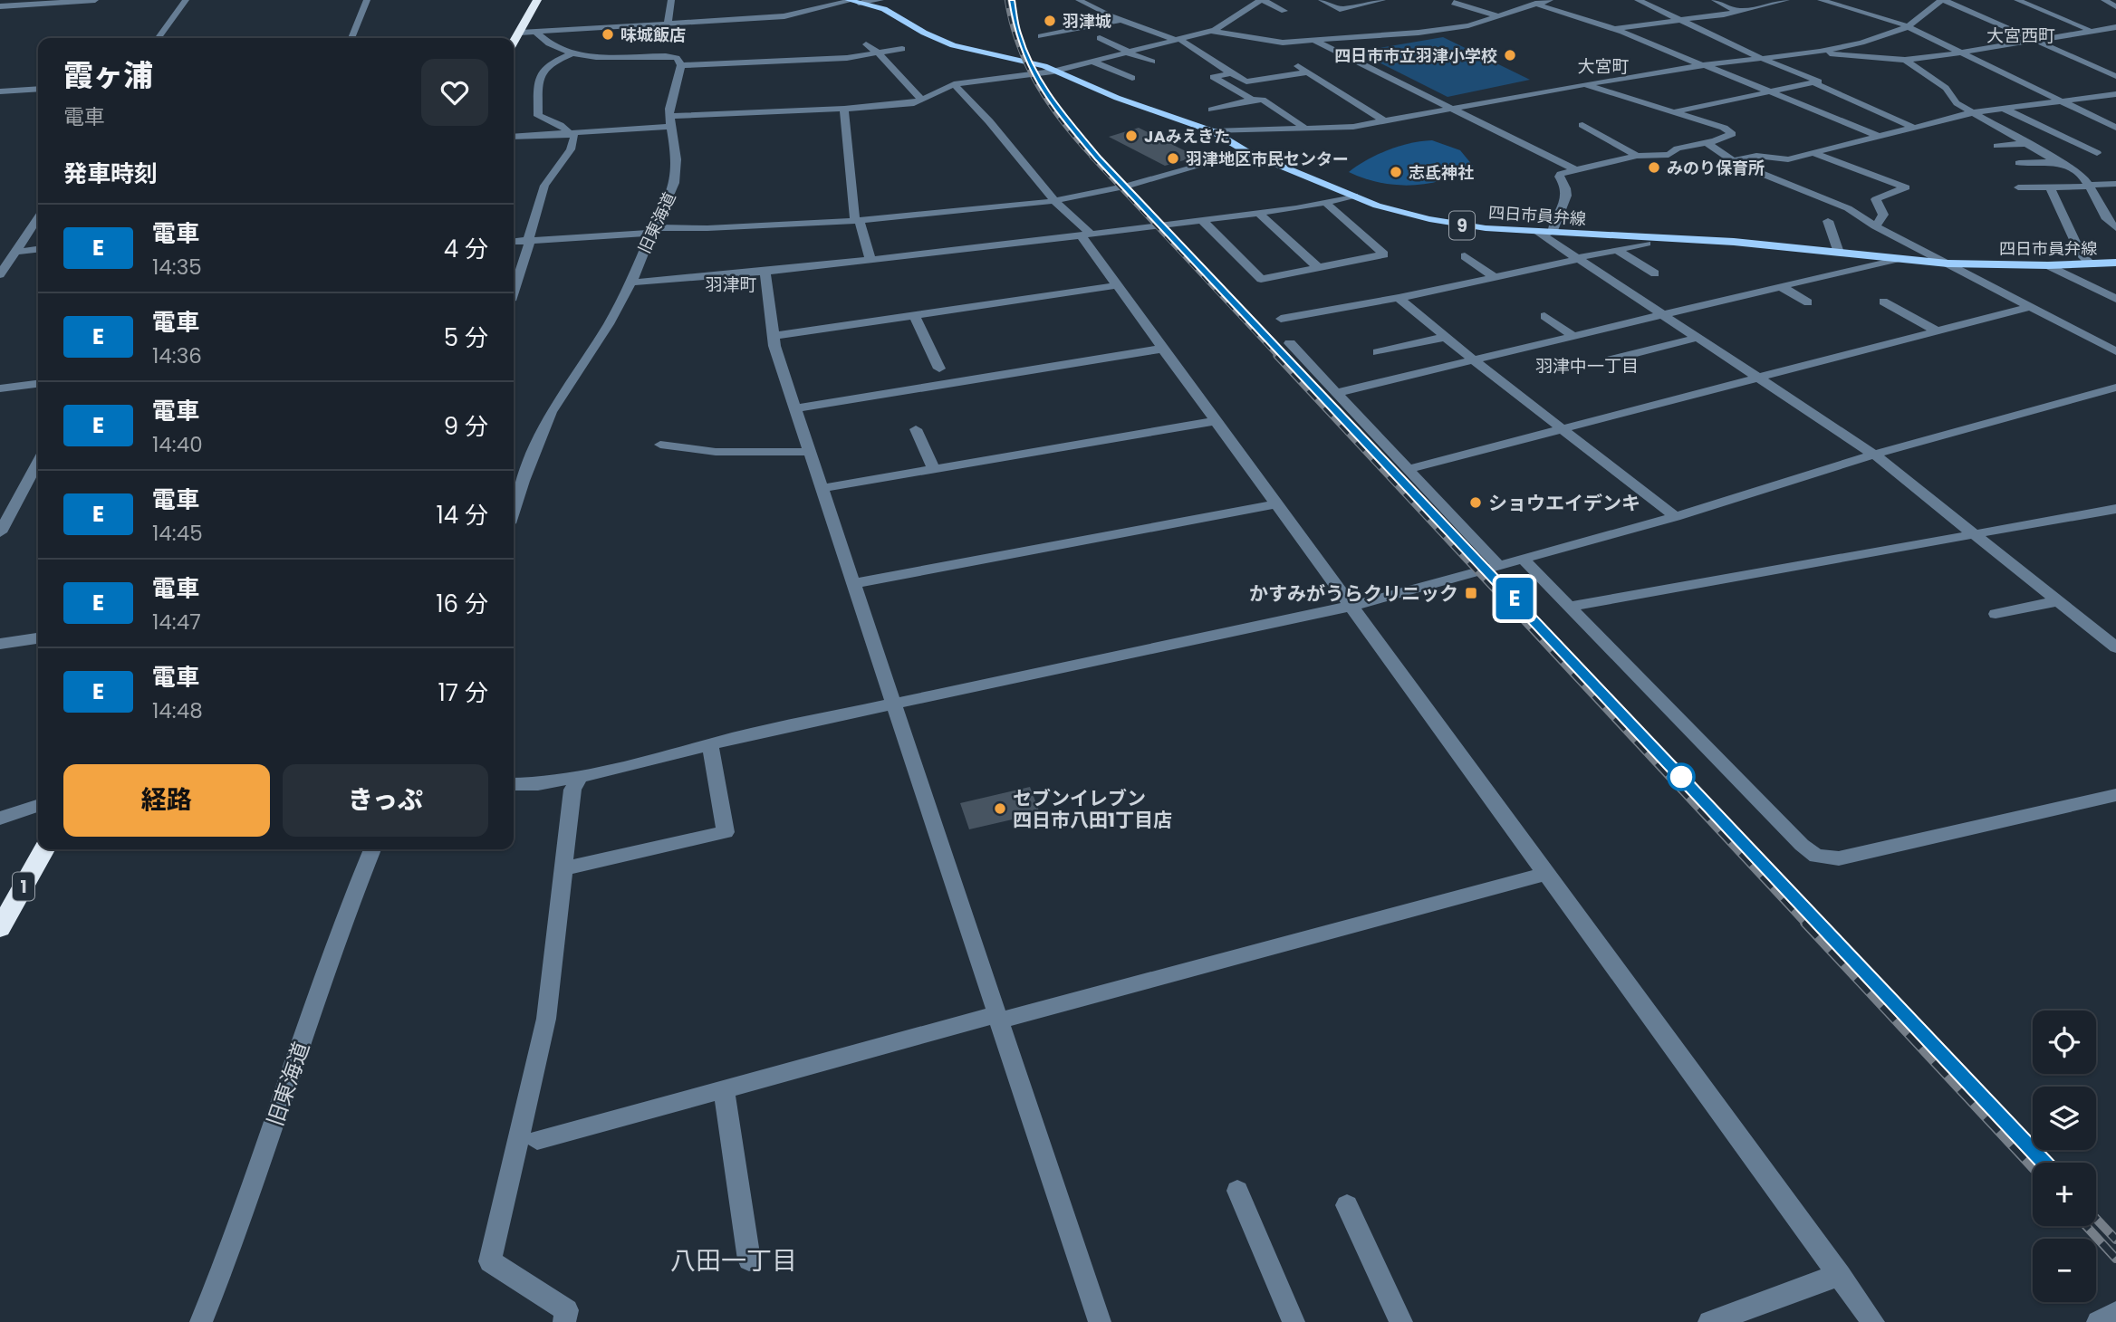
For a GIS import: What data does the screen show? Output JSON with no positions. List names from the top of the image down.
{
  "streets": {
    "highway": ["1"],
    "main road": ["四日市員弁線", "9"],
    "street": ["旧東海道"]
  },
  "districts": [
    "大宮西町",
    "大宮町",
    "羽津町",
    "羽津中一丁目",
    "八田一丁目"
  ],
  "places": {
    "other": [
      "羽津城",
      "味城飯店",
      "四日市市立羽津小学校",
      "JAみえきた",
      "羽津地区市民センター",
      "みのり保育所",
      "志氐神社",
      "ショウエイデンキ",
      "セブンイレブン 四日市八田1丁目店"
    ],
    "transit": ["かすみがうらクリニック"]
  },
  "page": {
    "on_map": "E",
    "heading": [
      ["霞ヶ浦", "電車"],
      "発車時刻"
    ],
    "list": [
      {
        "mark": "E",
        "name": "電車",
        "note": "14:35",
        "value": "4 分"
      },
      {
        "mark": "E",
        "name": "電車",
        "note": "14:36",
        "value": "5 分"
      },
      {
        "mark": "E",
        "name": "電車",
        "note": "14:40",
        "value": "9 分"
      },
      {
        "mark": "E",
        "name": "電車",
        "note": "14:45",
        "value": "14 分"
      },
      {
        "mark": "E",
        "name": "電車",
        "note": "14:47",
        "value": "16 分"
      },
      {
        "mark": "E",
        "name": "電車",
        "note": "14:48",
        "value": "17 分"
      }
    ],
    "buttons": ["経路", "きっぷ"],
    "map_buttons": ["+", "−"]
  }
}
